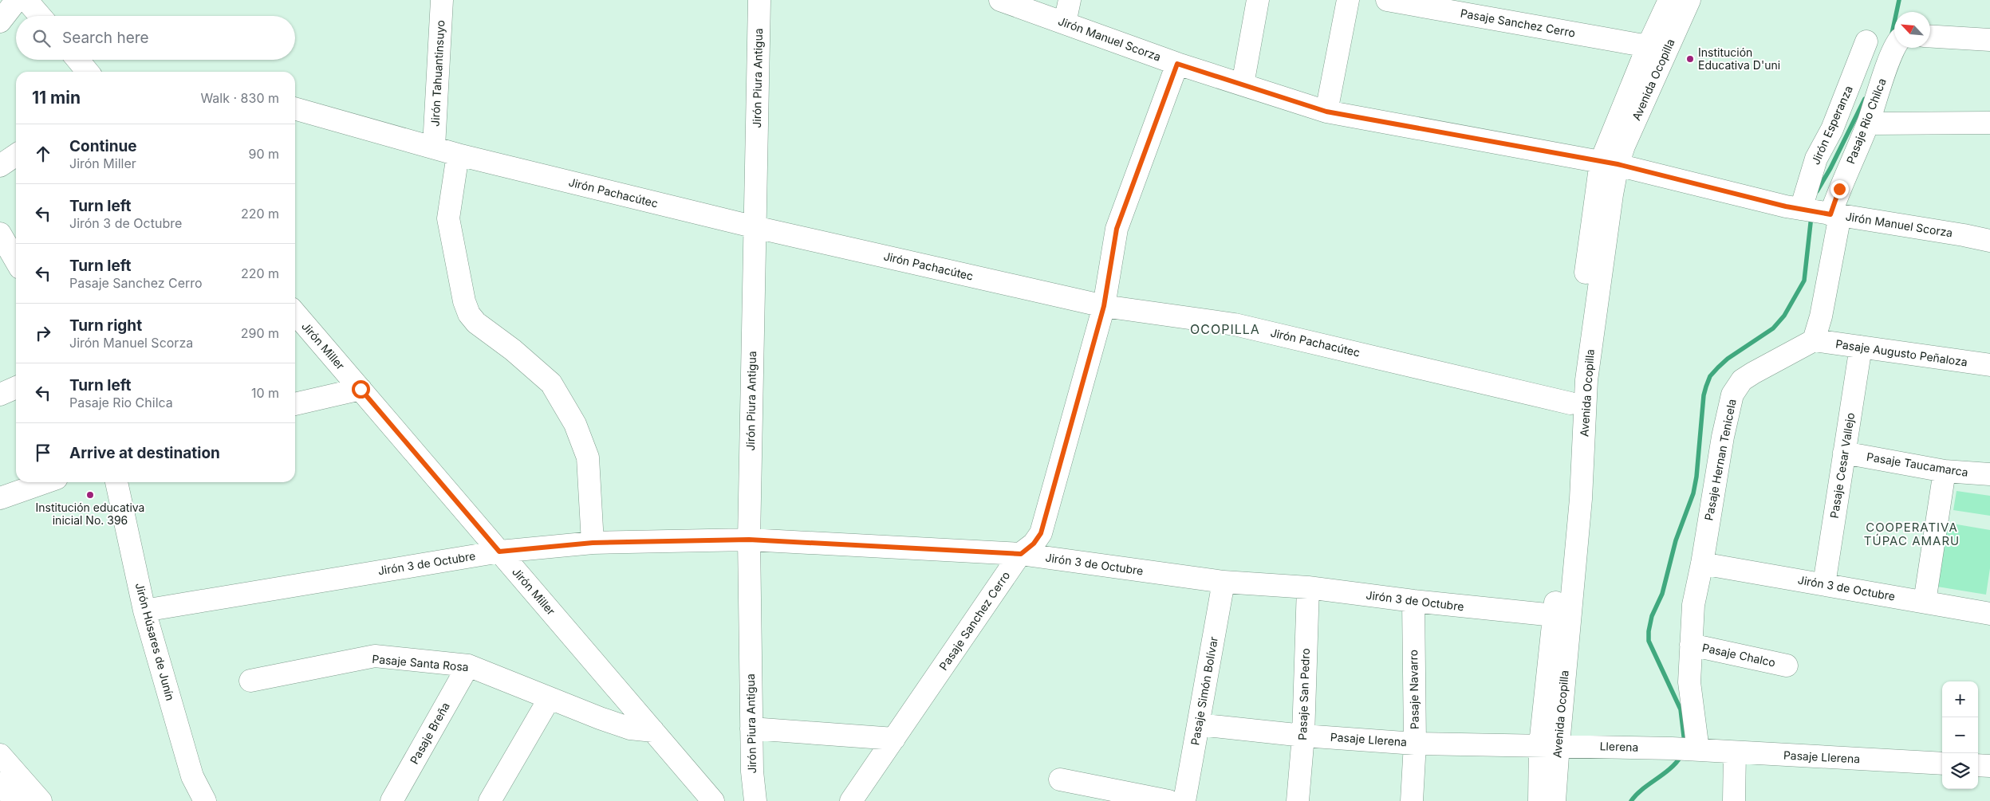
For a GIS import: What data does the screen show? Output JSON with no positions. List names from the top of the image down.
{
  "streets": {
    "street": [
      "Pasaje Sanchez Cerro",
      "Jirón Manuel Scorza",
      "Jirón Tahuantinsuyo",
      "Jirón Piura Antigua",
      "Avenida Ocopilla",
      "Pasaje Rio Chilca",
      "Jirón Esperanza",
      "Jirón Pachacútec",
      "Jirón Miller",
      "Pasaje Augusto Peñaloza",
      "Pasaje Hernan Tenicela",
      "Pasaje Taucamarca",
      "Pasaje Cesar Vallejo",
      "Jirón 3 de Octubre",
      "Jirón Húsares de Junín",
      "Pasaje Chalco",
      "Pasaje Santa Rosa",
      "Pasaje Navarro",
      "Pasaje Simón Bolívar",
      "Pasaje San Pedro",
      "Pasaje Breña",
      "Pasaje Llerena",
      "Llerena"
    ]
  },
  "crossings": [
    ["Pasaje Sanchez Cerro", "Jirón Manuel Scorza"],
    ["Pasaje Sanchez Cerro", "Avenida Ocopilla"],
    ["Pasaje Sanchez Cerro", "Jirón Pachacútec"],
    ["Pasaje Sanchez Cerro", "Jirón 3 de Octubre"],
    ["Jirón Manuel Scorza", "Avenida Ocopilla"],
    ["Jirón Manuel Scorza", "Pasaje Rio Chilca"],
    ["Jirón Manuel Scorza", "Jirón Esperanza"],
    ["Jirón Tahuantinsuyo", "Jirón Pachacútec"],
    ["Jirón Piura Antigua", "Jirón Pachacútec"],
    ["Jirón Piura Antigua", "Jirón 3 de Octubre"],
    ["Avenida Ocopilla", "Jirón Pachacútec"],
    ["Avenida Ocopilla", "Jirón 3 de Octubre"],
    ["Avenida Ocopilla", "Pasaje Llerena"],
    ["Avenida Ocopilla", "Llerena"],
    ["Jirón Miller", "Jirón 3 de Octubre"],
    ["Jirón Miller", "Pasaje Santa Rosa"],
    ["Pasaje Augusto Peñaloza", "Pasaje Hernan Tenicela"],
    ["Pasaje Augusto Peñaloza", "Pasaje Cesar Vallejo"],
    ["Pasaje Hernan Tenicela", "Jirón 3 de Octubre"],
    ["Pasaje Hernan Tenicela", "Pasaje Chalco"],
    ["Pasaje Hernan Tenicela", "Pasaje Llerena"],
    ["Pasaje Hernan Tenicela", "Llerena"],
    ["Pasaje Taucamarca", "Pasaje Cesar Vallejo"],
    ["Pasaje Cesar Vallejo", "Jirón 3 de Octubre"],
    ["Jirón 3 de Octubre", "Jirón Húsares de Junín"],
    ["Jirón 3 de Octubre", "Pasaje Navarro"],
    ["Jirón 3 de Octubre", "Pasaje Simón Bolívar"],
    ["Jirón 3 de Octubre", "Pasaje San Pedro"],
    ["Pasaje Santa Rosa", "Pasaje Breña"],
    ["Pasaje Navarro", "Pasaje Llerena"],
    ["Pasaje Simón Bolívar", "Pasaje Llerena"],
    ["Pasaje San Pedro", "Pasaje Llerena"],
    ["Pasaje Llerena", "Llerena"]
  ],
  "districts": ["OCOPILLA", "COOPERATIVA TÚPAC AMARU"],
  "places": ["Institución Educativa D'uni", "Institución educativa inicial No. 396"],
  "north": "top left",
  "page": {
    "search": "Search here",
    "heading": ["11 min", "Walk · 830 m"],
    "list": [
      ["Continue", "Jirón Miller", "90 m"],
      ["Turn left", "Jirón 3 de Octubre", "220 m"],
      ["Turn left", "Pasaje Sanchez Cerro", "220 m"],
      ["Turn right", "Jirón Manuel Scorza", "290 m"],
      ["Turn left", "Pasaje Rio Chilca", "10 m"],
      "Arrive at destination"
    ],
    "map_buttons": ["+", "−"]
  }
}
